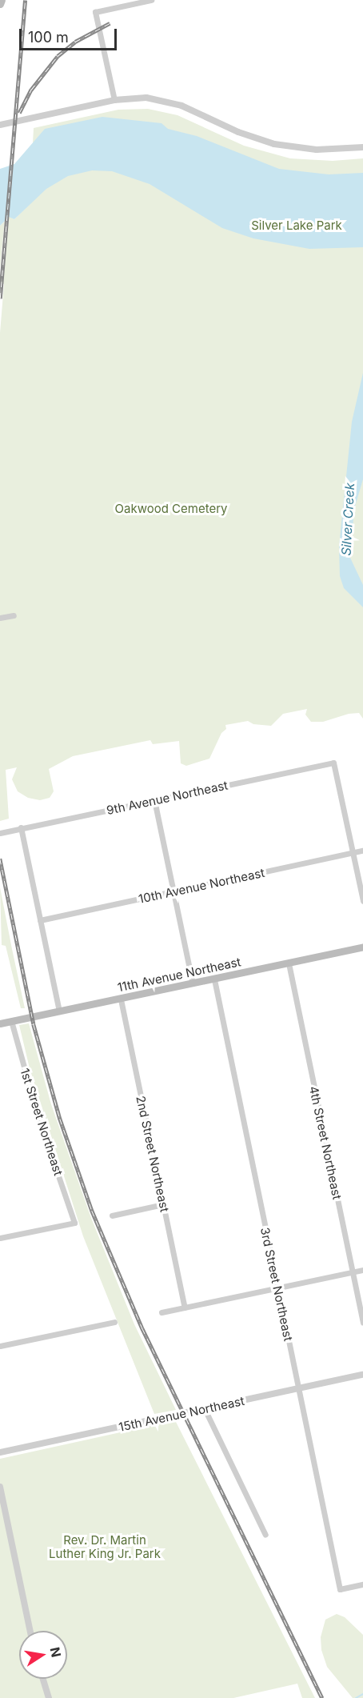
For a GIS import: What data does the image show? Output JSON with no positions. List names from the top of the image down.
{
  "streets": {
    "main road": ["11th Avenue Northeast"],
    "street": [
      "9th Avenue Northeast",
      "10th Avenue Northeast",
      "1st Street Northeast",
      "4th Street Northeast",
      "2nd Street Northeast",
      "3rd Street Northeast",
      "15th Avenue Northeast"
    ]
  },
  "crossings": [
    ["9th Avenue Northeast", "10th Avenue Northeast"],
    ["11th Avenue Northeast", "1st Street Northeast"],
    ["11th Avenue Northeast", "4th Street Northeast"],
    ["11th Avenue Northeast", "2nd Street Northeast"],
    ["11th Avenue Northeast", "3rd Street Northeast"],
    ["3rd Street Northeast", "15th Avenue Northeast"]
  ],
  "water": ["Silver Creek"],
  "parks": ["Silver Lake Park", "Oakwood Cemetery", "Rev. Dr. Martin Luther King Jr. Park"],
  "scale_bar": "100 m",
  "north": "right"
}
